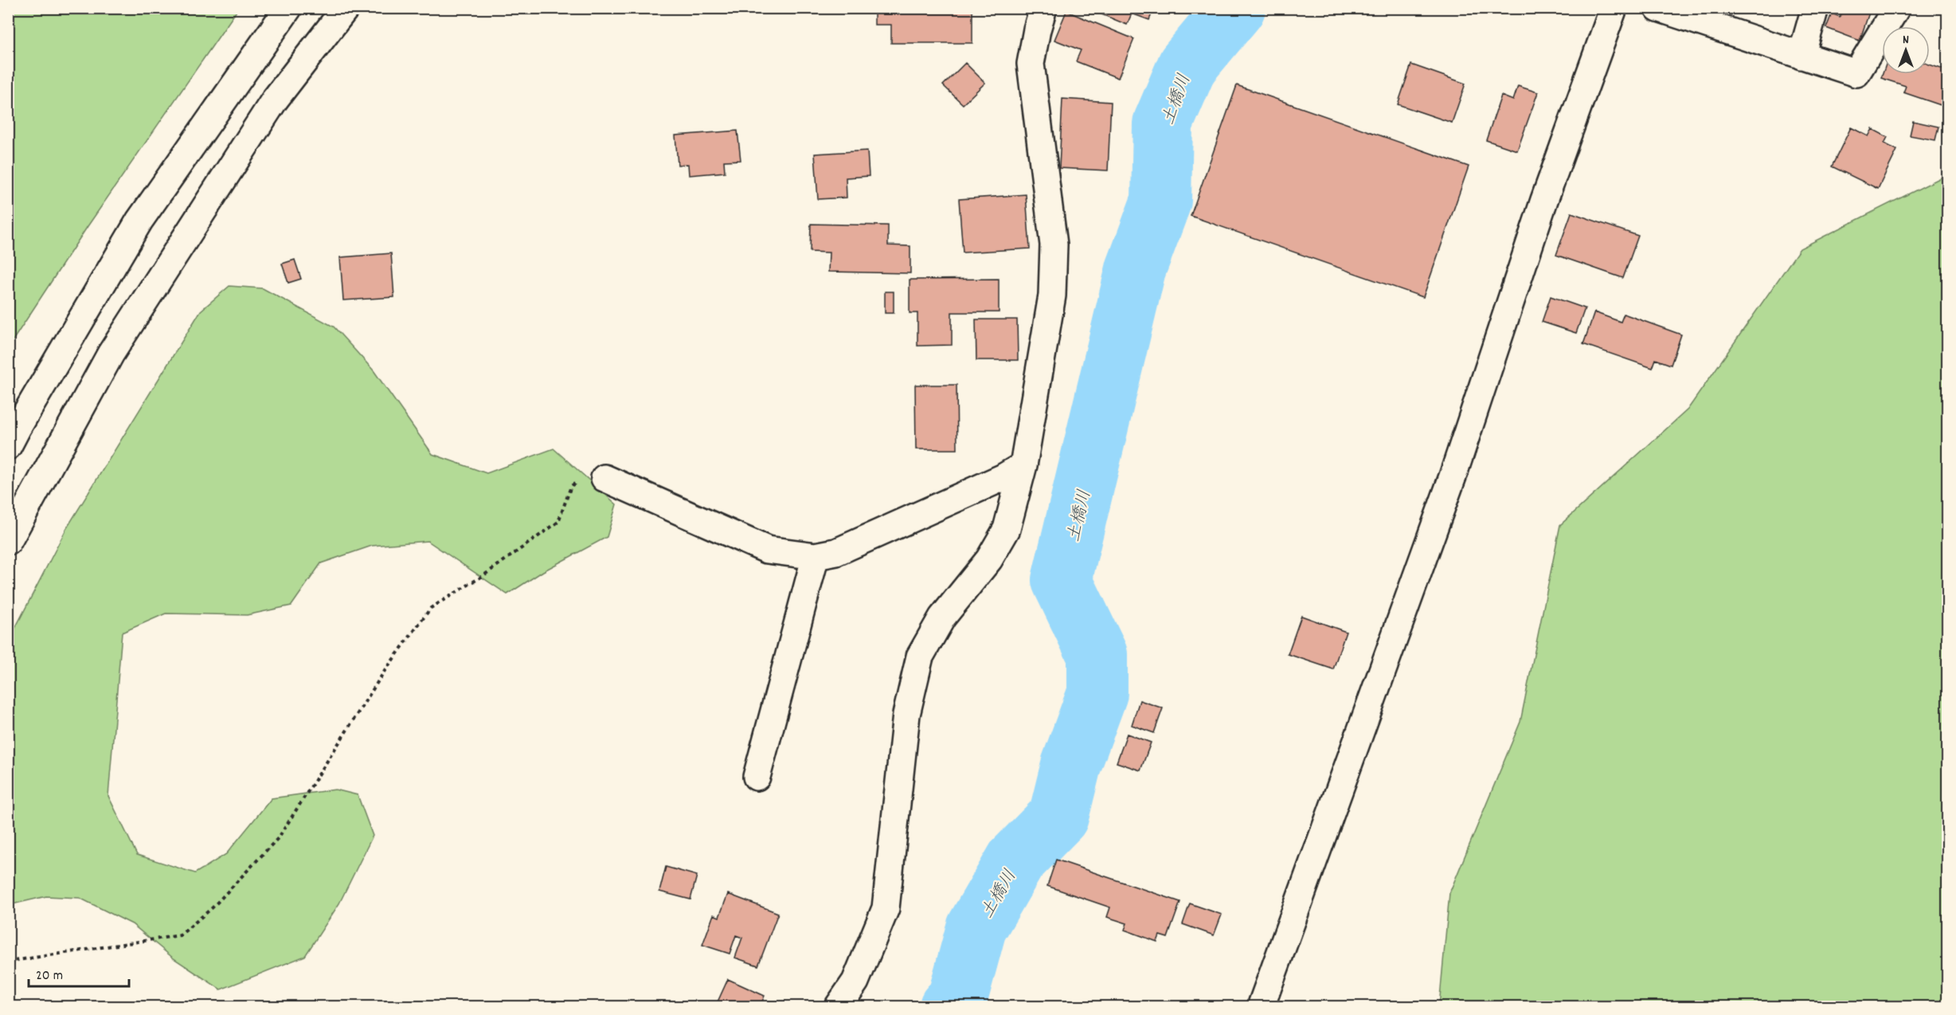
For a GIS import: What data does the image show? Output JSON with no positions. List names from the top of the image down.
{
  "water": ["土橋川"],
  "scale_bar": "20 m",
  "north": "top"
}
